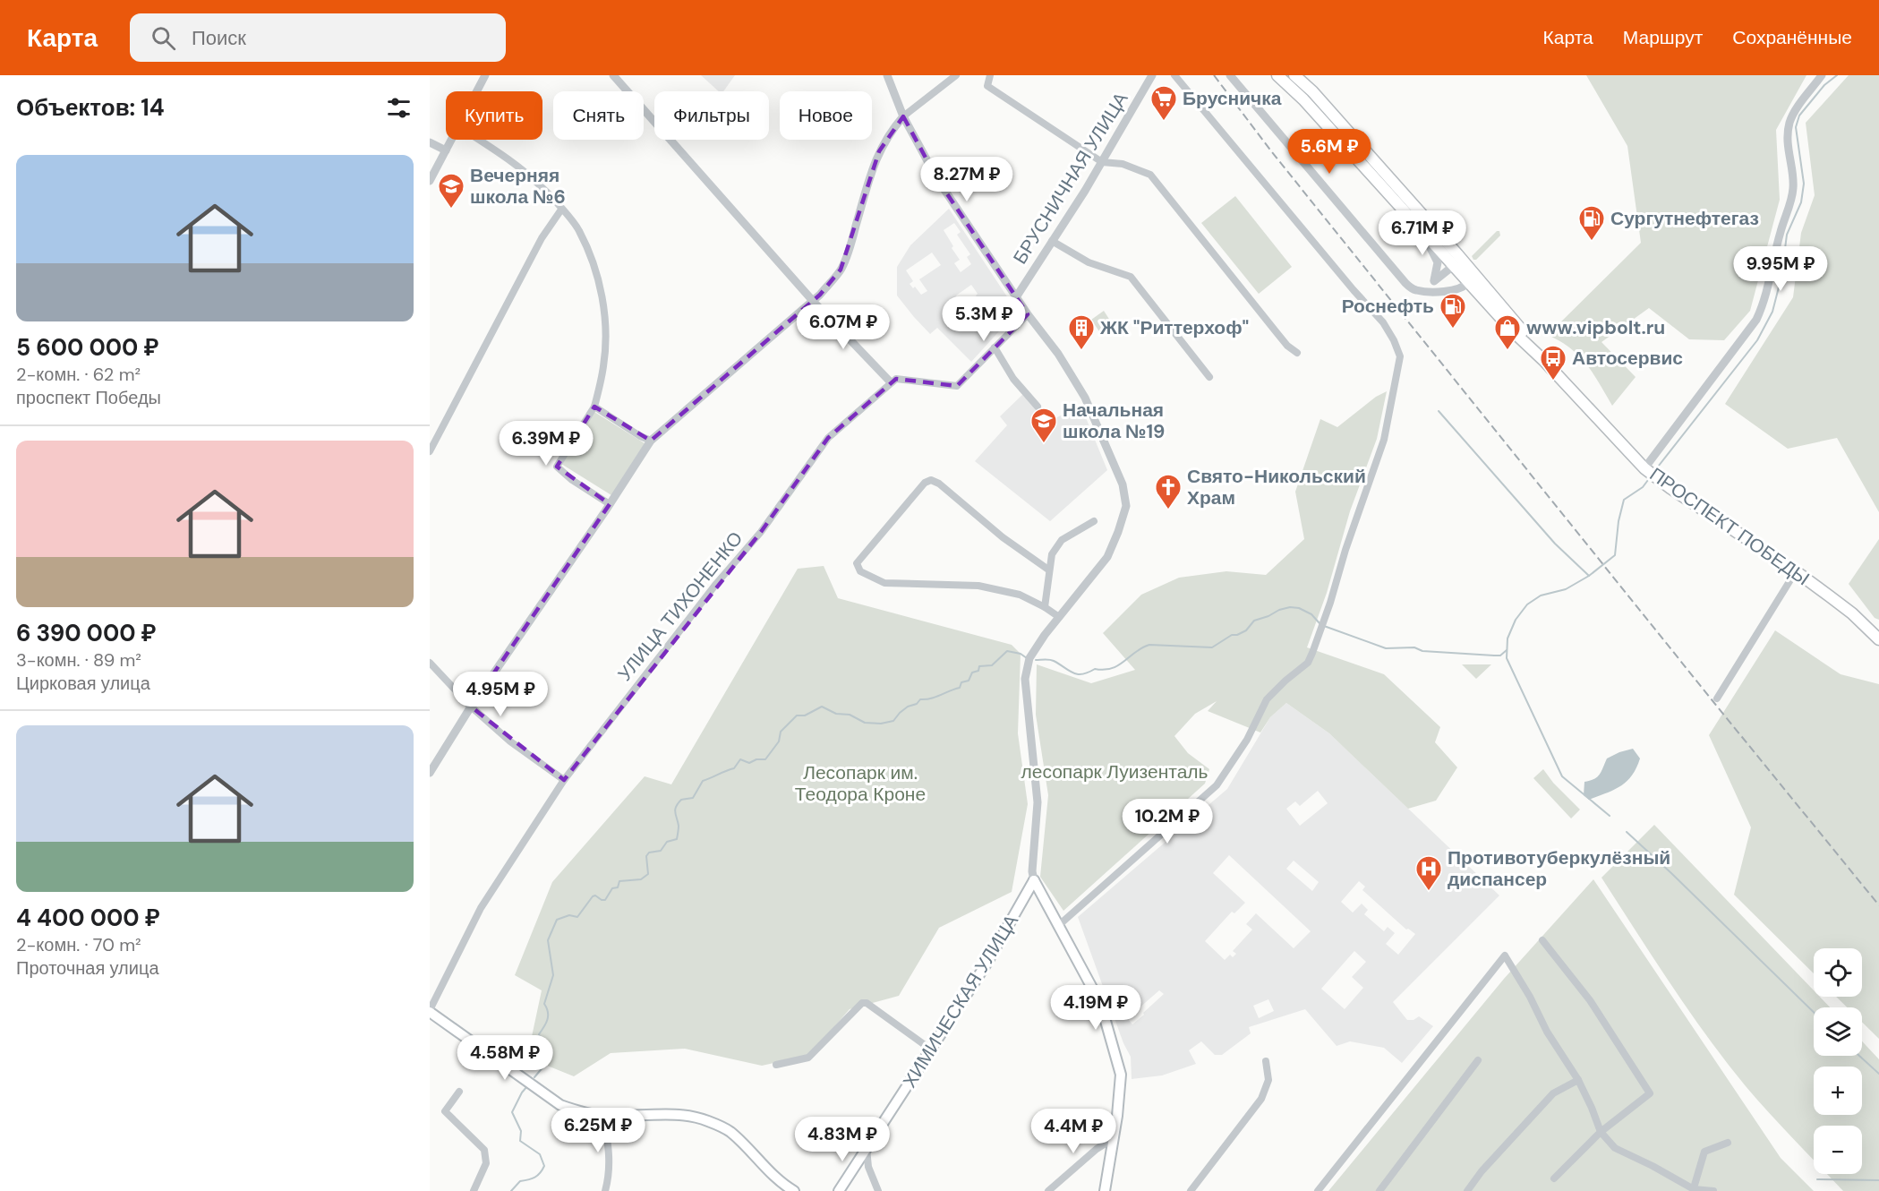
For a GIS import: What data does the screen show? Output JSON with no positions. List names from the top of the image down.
{
  "streets": {
    "main road": ["ПРОСПЕКТ ПОБЕДЫ", "ХИМИЧЕСКАЯ УЛИЦА"],
    "street": ["БРУСНИЧНАЯ УЛИЦА", "УЛИЦА ТИХОНЕНКО"]
  },
  "parks": ["лесопарк Луизенталь", "Лесопарк им. Теодора Кроне"],
  "places": {
    "supermarket": ["Брусничка"],
    "school or university": ["Вечерняя школа №6", "Начальная школа №19"],
    "fuel station": ["Сургутнефтегаз", "Роснефть"],
    "building": ["ЖК \"Риттерхоф\""],
    "shop": ["www.vipbolt.ru"],
    "bus stop": ["Автосервис"],
    "church": ["Свято-Никольский Храм"],
    "hospital": ["Противотуберкулёзный диспансер"]
  },
  "page": {
    "header": "Карта",
    "search": "Поиск",
    "nav": ["Карта", "Маршрут", "Сохранённые"],
    "heading": "Объектов: 14",
    "chip": [
      "Купить",
      "Снять",
      "Фильтры",
      "Новое"
    ],
    "price": [
      "5.6M ₽",
      "8.27M ₽",
      "6.71M ₽",
      "9.95M ₽",
      "5.3M ₽",
      "6.07M ₽",
      "6.39M ₽",
      "4.95M ₽",
      "10.2M ₽",
      "4.19M ₽",
      "4.58M ₽",
      "6.25M ₽",
      "4.4M ₽",
      "4.83M ₽"
    ],
    "list": [
      {
        "name": "5 600 000 ₽",
        "note": "2-комн. · 62 m² · проспект Победы"
      },
      {
        "name": "6 390 000 ₽",
        "note": "3-комн. · 89 m² · Цирковая улица"
      },
      {
        "name": "4 400 000 ₽",
        "note": "2-комн. · 70 m² · Проточная улица"
      }
    ],
    "map_buttons": ["+", "−"]
  }
}
